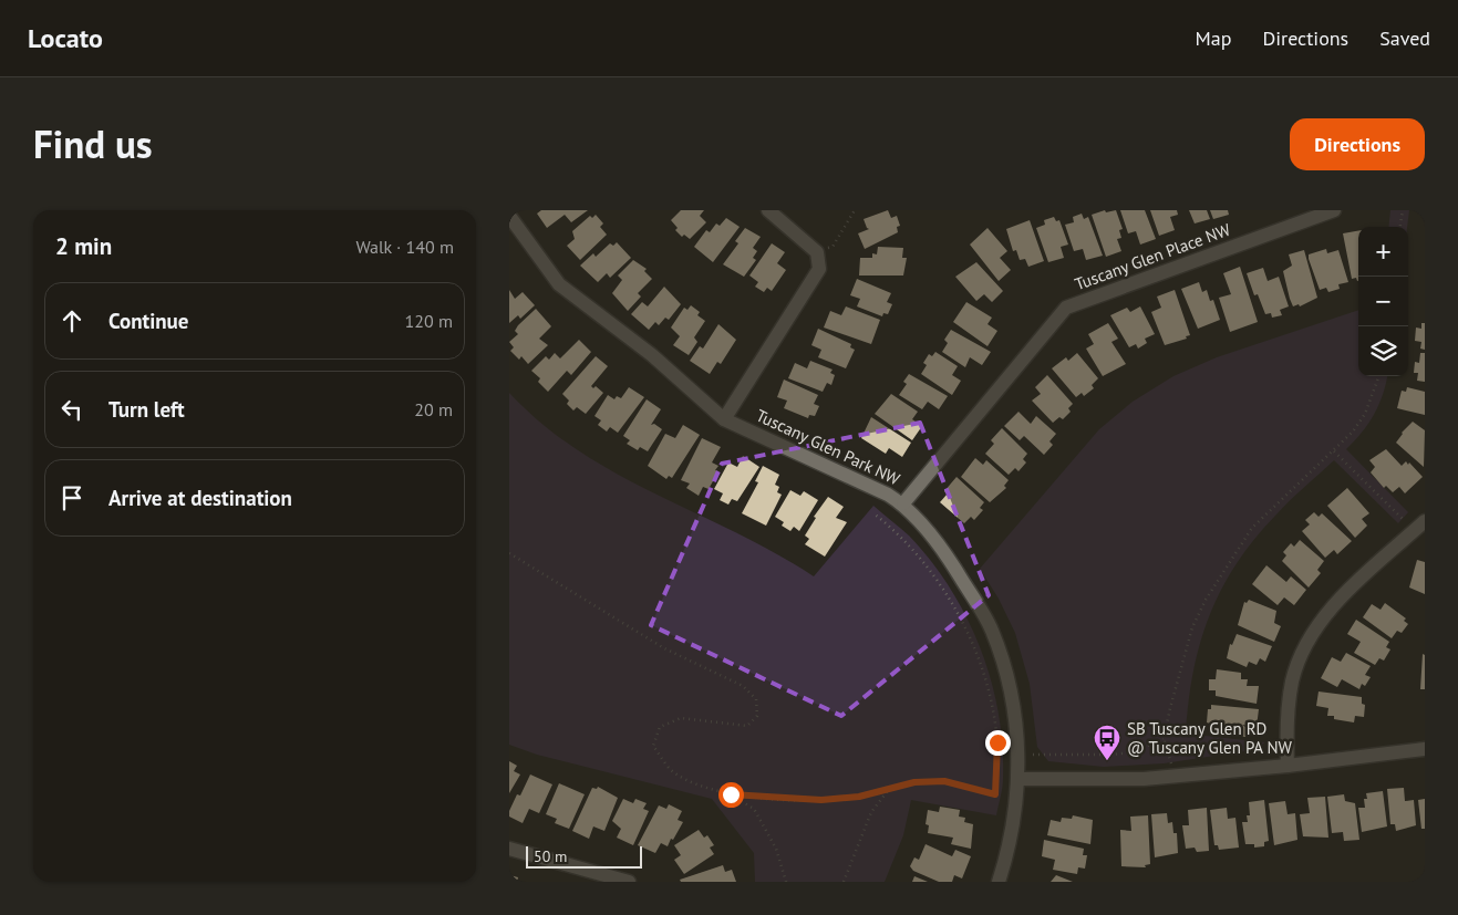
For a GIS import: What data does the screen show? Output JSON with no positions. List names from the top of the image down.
{
  "streets": {
    "street": ["Tuscany Glen Place NW", "Tuscany Glen Park NW"]
  },
  "crossings": [
    ["Tuscany Glen Place NW", "Tuscany Glen Park NW"]
  ],
  "places": {
    "bus stop": ["SB Tuscany Glen RD @ Tuscany Glen PA NW"]
  },
  "scale_bar": "50 m",
  "page": {
    "header": "Locato",
    "nav": ["Map", "Directions", "Saved"],
    "title": "Find us",
    "buttons": "Directions",
    "heading": ["2 min", "Walk · 140 m"],
    "map_buttons": ["+", "−"],
    "list": [
      ["Continue", "120 m"],
      ["Turn left", "20 m"],
      "Arrive at destination"
    ],
    "scale": "50 m"
  }
}
